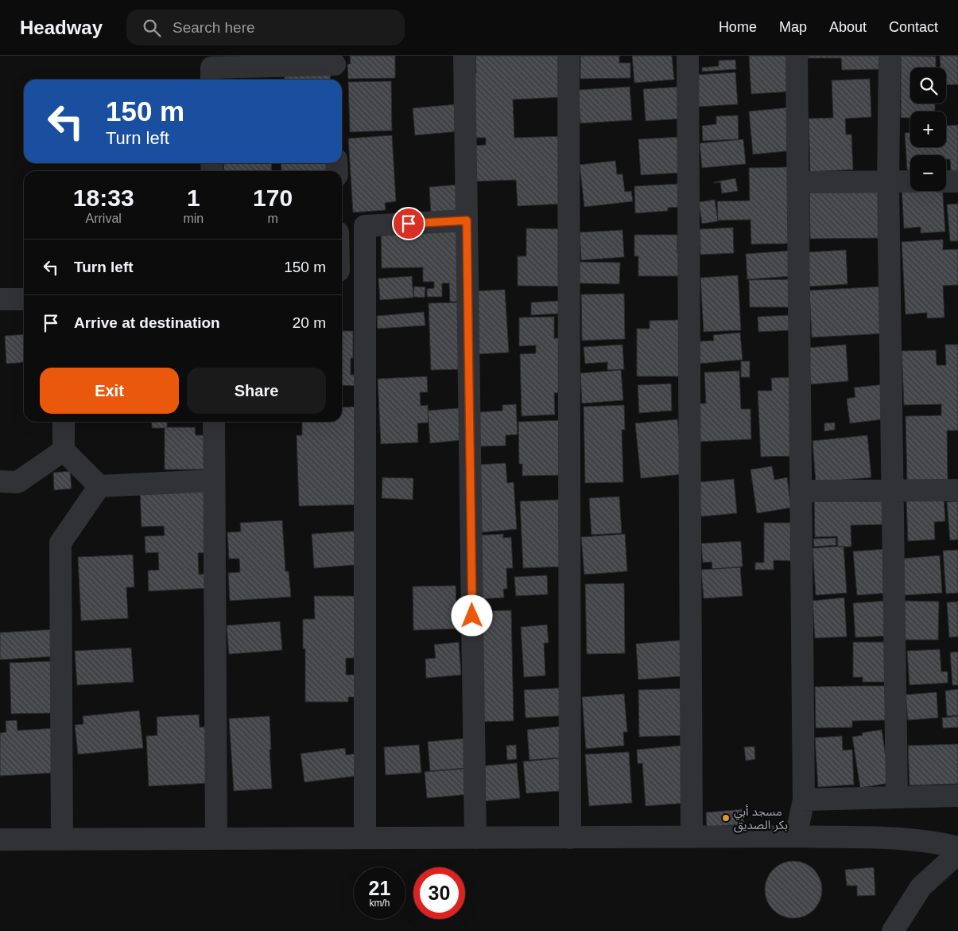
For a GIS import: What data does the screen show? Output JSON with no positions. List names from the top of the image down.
{
  "places": ["مسجد أبي بكر الصديق"],
  "page": {
    "header": "Headway",
    "search": "Search here",
    "nav": [
      "Home",
      "Map",
      "About",
      "Contact"
    ],
    "map_buttons": ["+", "−"],
    "turn": ["150 m", "Turn left"],
    "eta": [
      "18:33",
      "Arrival",
      "1",
      "min",
      "170",
      "m"
    ],
    "list": [
      {
        "name": "Turn left",
        "value": "150 m"
      },
      {
        "name": "Arrive at destination",
        "value": "20 m"
      }
    ],
    "buttons": ["Exit", "Share"],
    "speed": "21 km/h",
    "limit": "30"
  }
}
